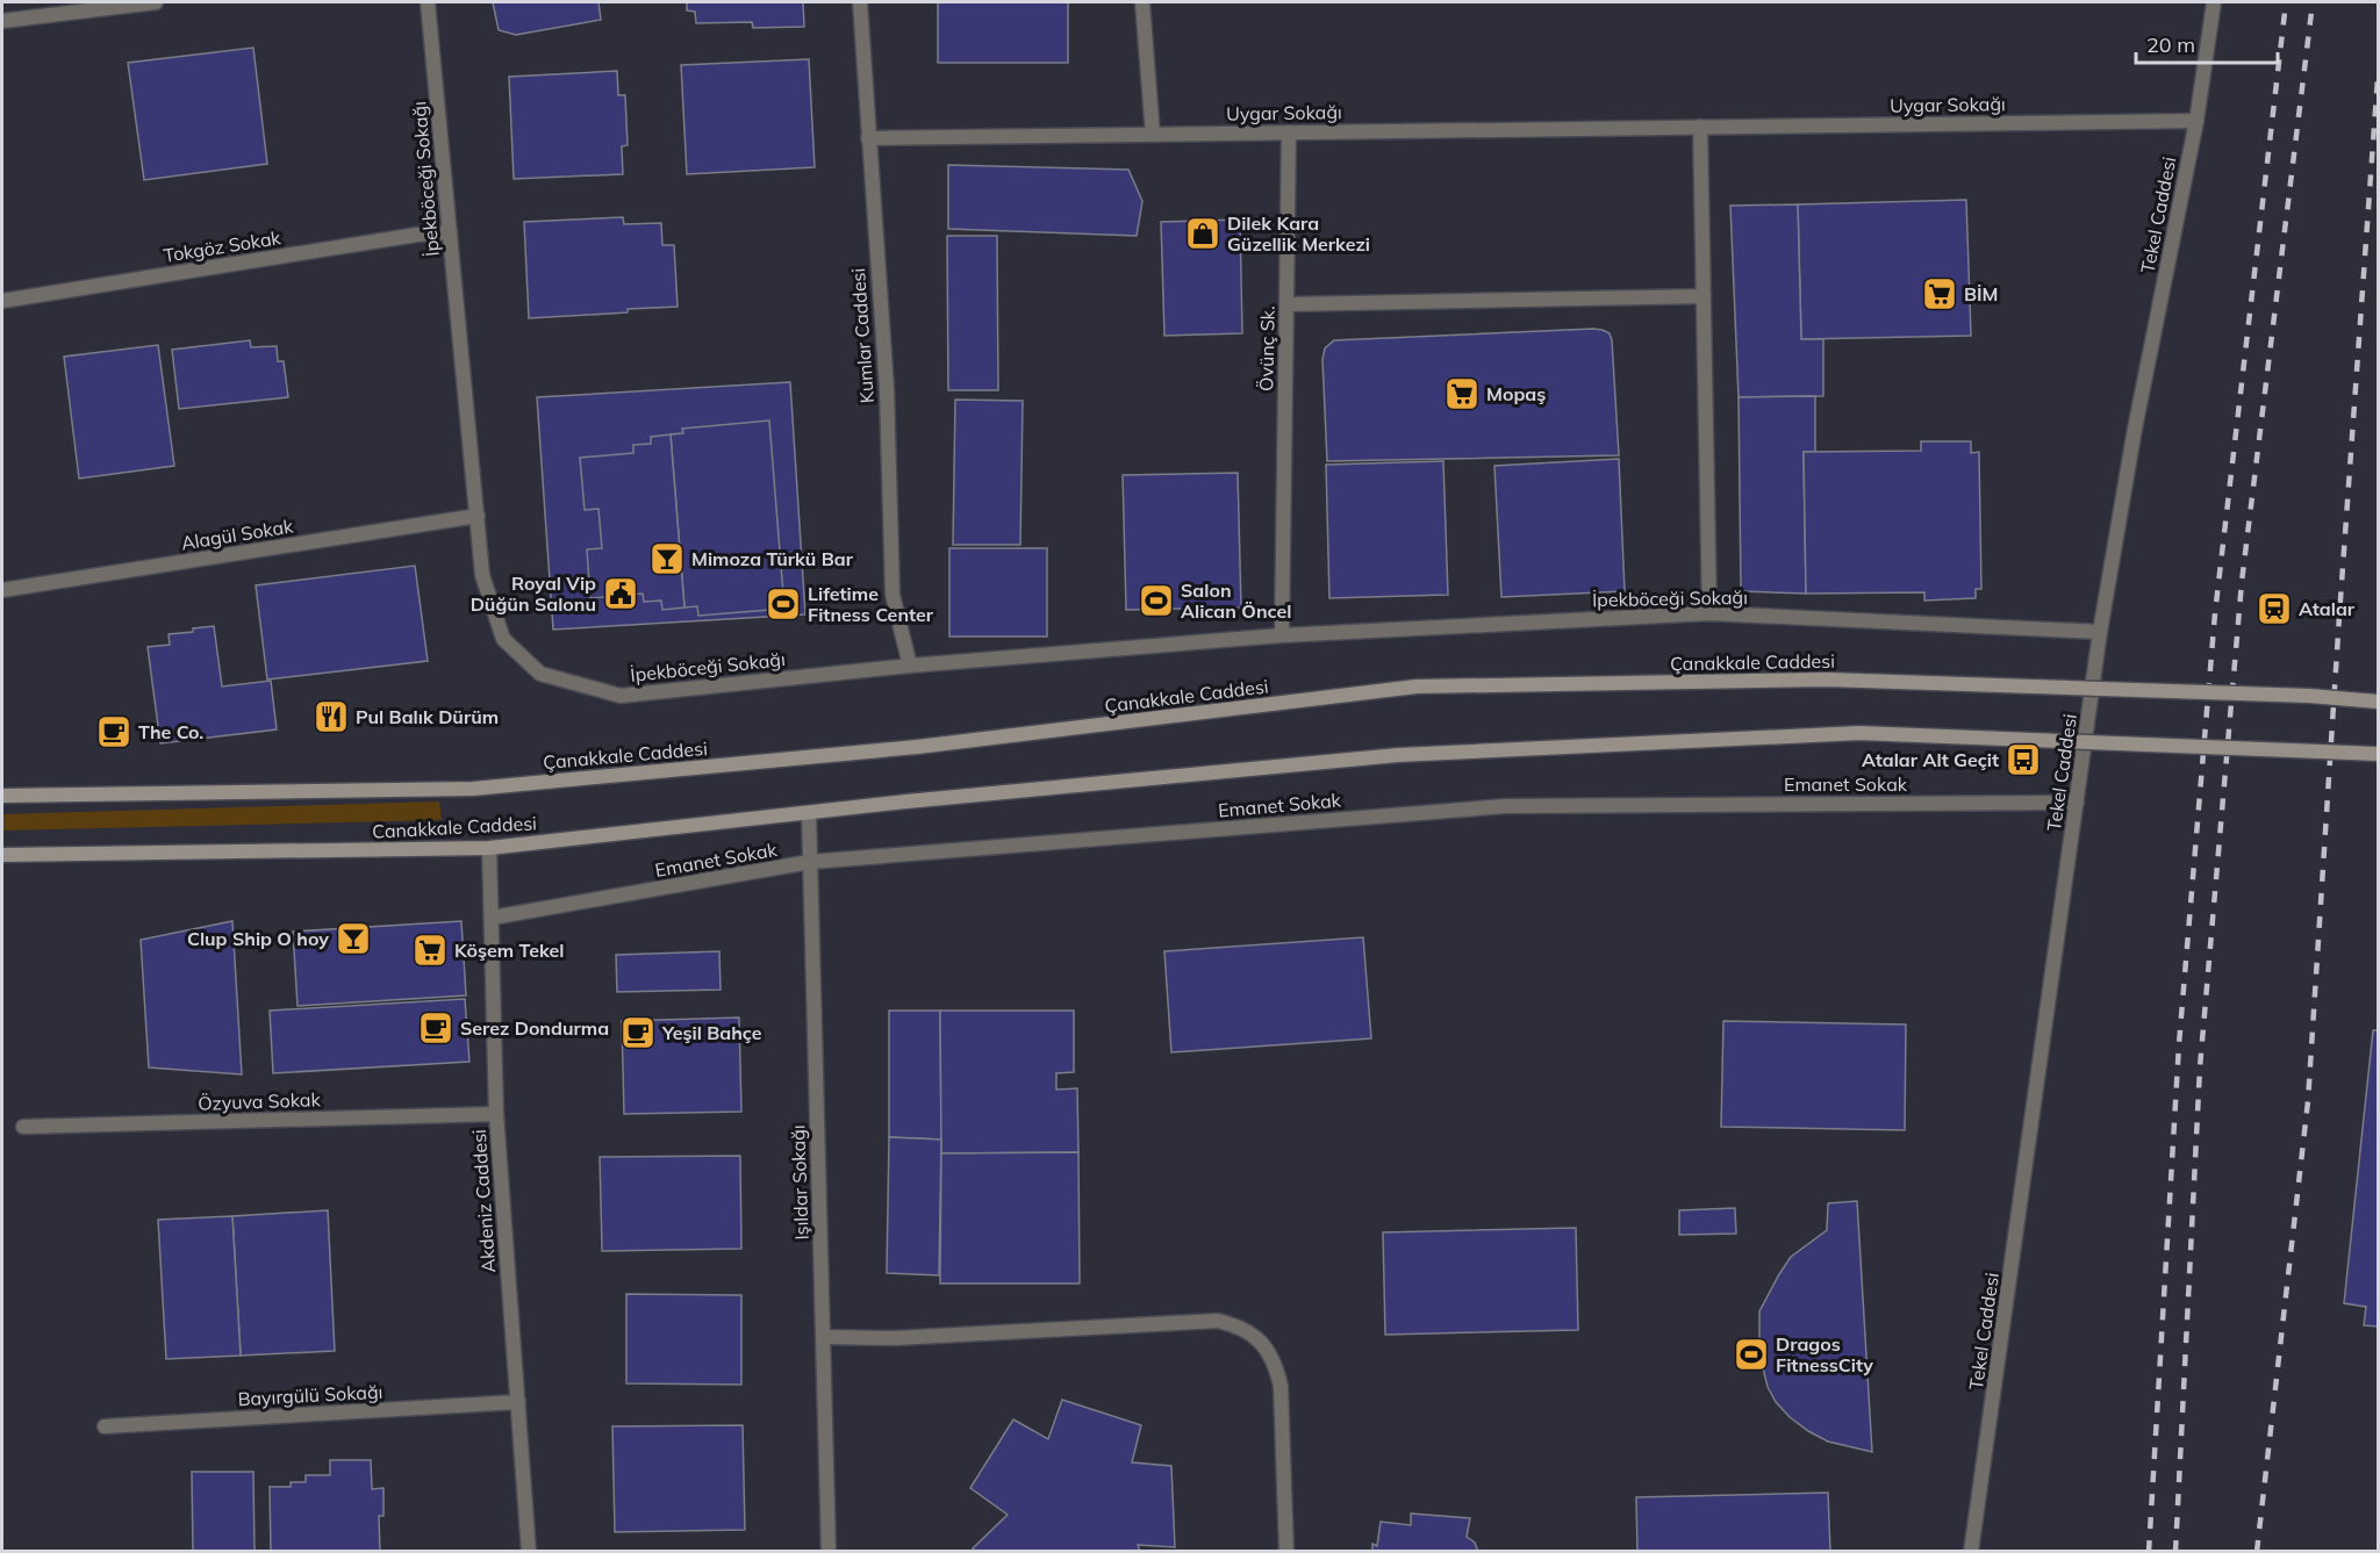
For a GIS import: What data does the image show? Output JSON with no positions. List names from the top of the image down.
{
  "streets": {
    "main road": ["Çanakkale Caddesi", "Canakkale Caddesi"],
    "street": [
      "Uygar Sokağı",
      "İpekböceği Sokağı",
      "Tekel Caddesi",
      "Tokgöz Sokak",
      "Kumlar Caddesi",
      "Övünç Sk.",
      "Alagül Sokak",
      "Emanet Sokak",
      "Özyuva Sokak",
      "Işıldar Sokağı",
      "Akdeniz Caddesi",
      "Bayırgülü Sokağı"
    ]
  },
  "crossings": [
    ["Uygar Sokağı", "Tekel Caddesi"],
    ["Uygar Sokağı", "Kumlar Caddesi"],
    ["Uygar Sokağı", "Övünç Sk."],
    ["İpekböceği Sokağı", "Tekel Caddesi"],
    ["İpekböceği Sokağı", "Tokgöz Sokak"],
    ["İpekböceği Sokağı", "Kumlar Caddesi"],
    ["İpekböceği Sokağı", "Övünç Sk."],
    ["İpekböceği Sokağı", "Alagül Sokak"],
    ["Tekel Caddesi", "Emanet Sokak"],
    ["Emanet Sokak", "Işıldar Sokağı"],
    ["Emanet Sokak", "Akdeniz Caddesi"],
    ["Canakkale Caddesi", "Işıldar Sokağı"],
    ["Canakkale Caddesi", "Akdeniz Caddesi"],
    ["Özyuva Sokak", "Akdeniz Caddesi"],
    ["Akdeniz Caddesi", "Bayırgülü Sokağı"]
  ],
  "places": {
    "shop": ["Dilek Kara Güzellik Merkezi"],
    "supermarket": ["BİM", "Mopaş", "Köşem Tekel"],
    "bar": ["Mimoza Türkü Bar", "Clup Ship O hoy"],
    "public building": ["Royal Vip Düğün Salonu"],
    "sports": ["Salon Alican Öncel", "Lifetime Fitness Center", "Dragos FitnessCity"],
    "station": ["Atalar"],
    "restaurant": ["Pul Balık Dürüm"],
    "cafe": ["The Co.", "Serez Dondurma", "Yeşil Bahçe"],
    "bus stop": ["Atalar Alt Geçit"]
  },
  "scale_bar": "20 m"
}
